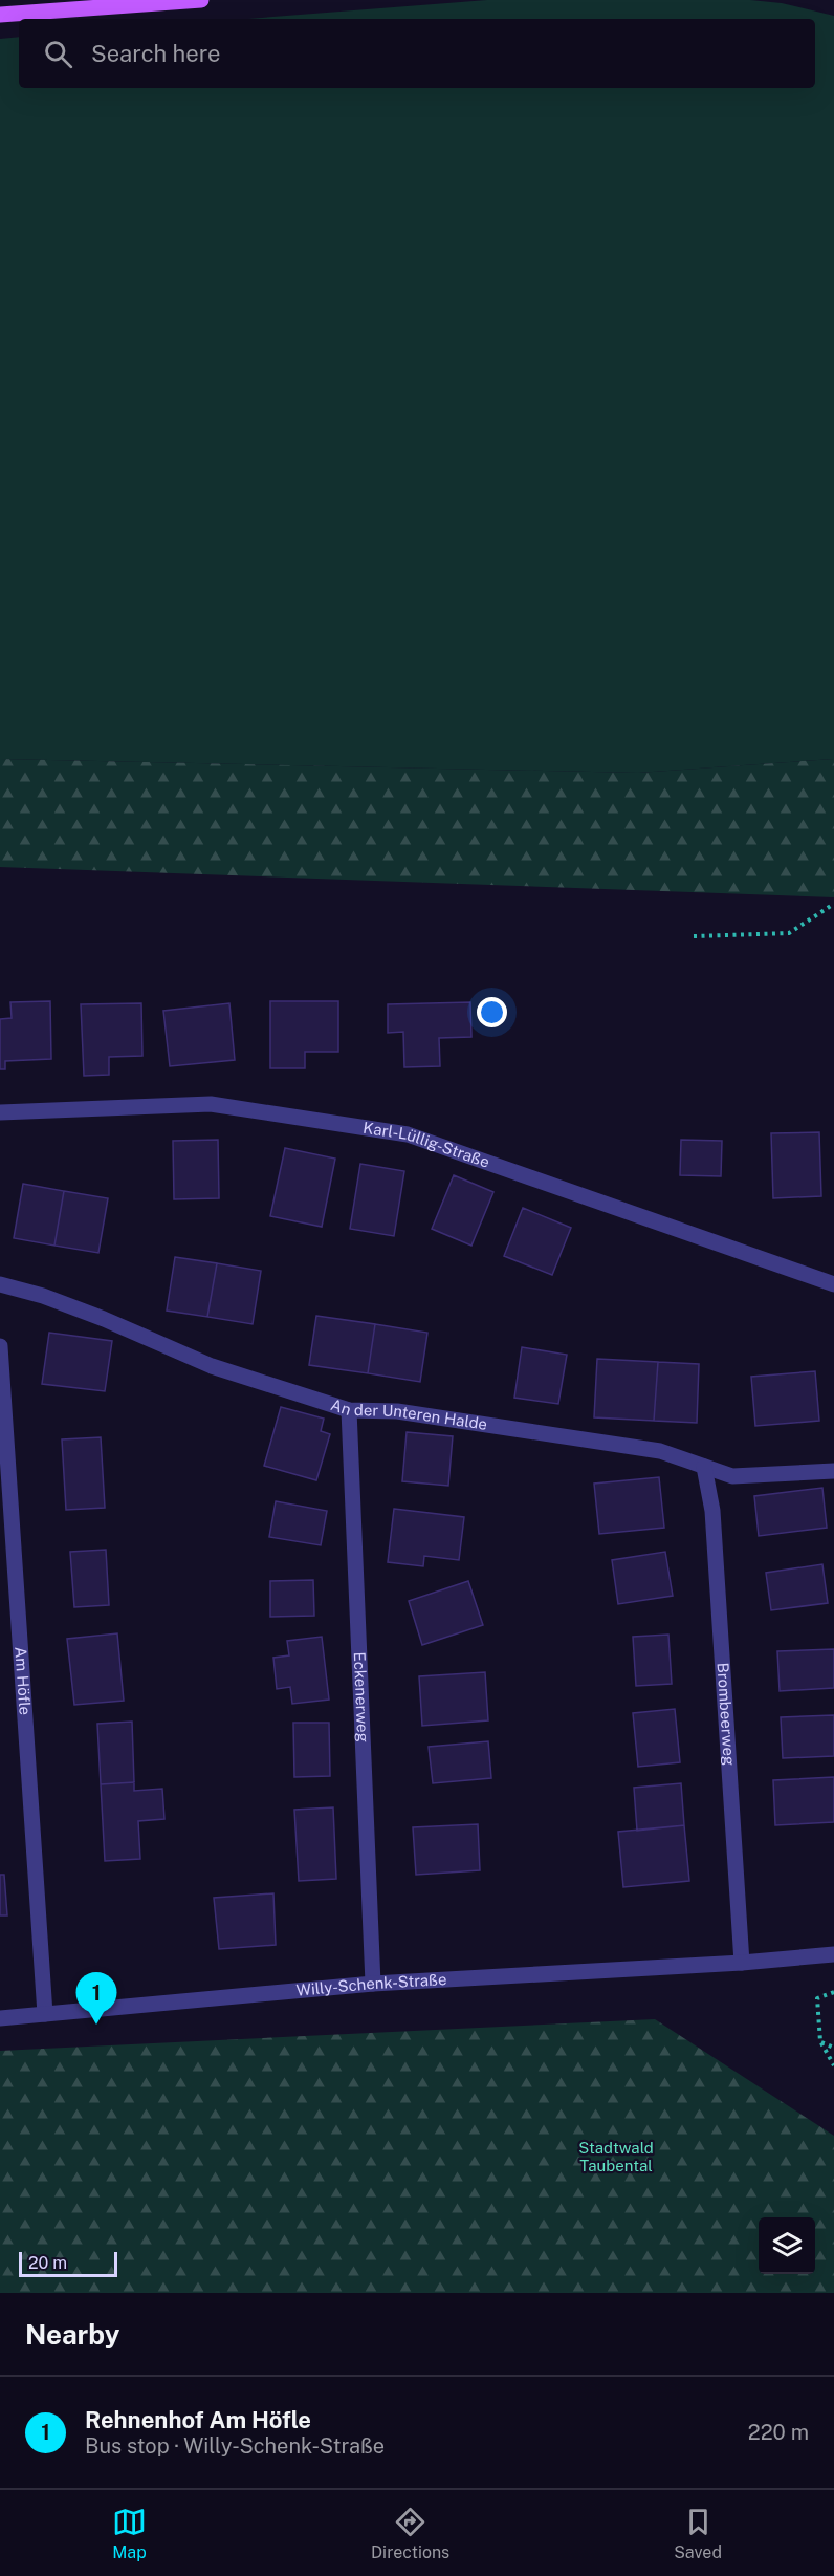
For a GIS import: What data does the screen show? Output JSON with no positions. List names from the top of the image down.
{
  "streets": {
    "street": [
      "Karl-Lüllig-Straße",
      "An der Unteren Halde",
      "Am Höfle",
      "Eckenerweg",
      "Brombeerweg",
      "Willy-Schenk-Straße"
    ]
  },
  "crossings": [
    ["An der Unteren Halde", "Eckenerweg"],
    ["An der Unteren Halde", "Brombeerweg"],
    ["Am Höfle", "Willy-Schenk-Straße"],
    ["Eckenerweg", "Willy-Schenk-Straße"],
    ["Brombeerweg", "Willy-Schenk-Straße"]
  ],
  "parks": ["Stadtwald Taubental"],
  "scale_bar": "20 m",
  "page": {
    "search": "Search here",
    "pins": "1",
    "scale": "20 m",
    "heading": "Nearby",
    "list": [
      {
        "mark": "1",
        "name": "Rehnenhof Am Höfle",
        "note": "Bus stop · Willy-Schenk-Straße",
        "value": "220 m"
      }
    ],
    "nav": ["Map", "Directions", "Saved"]
  }
}
